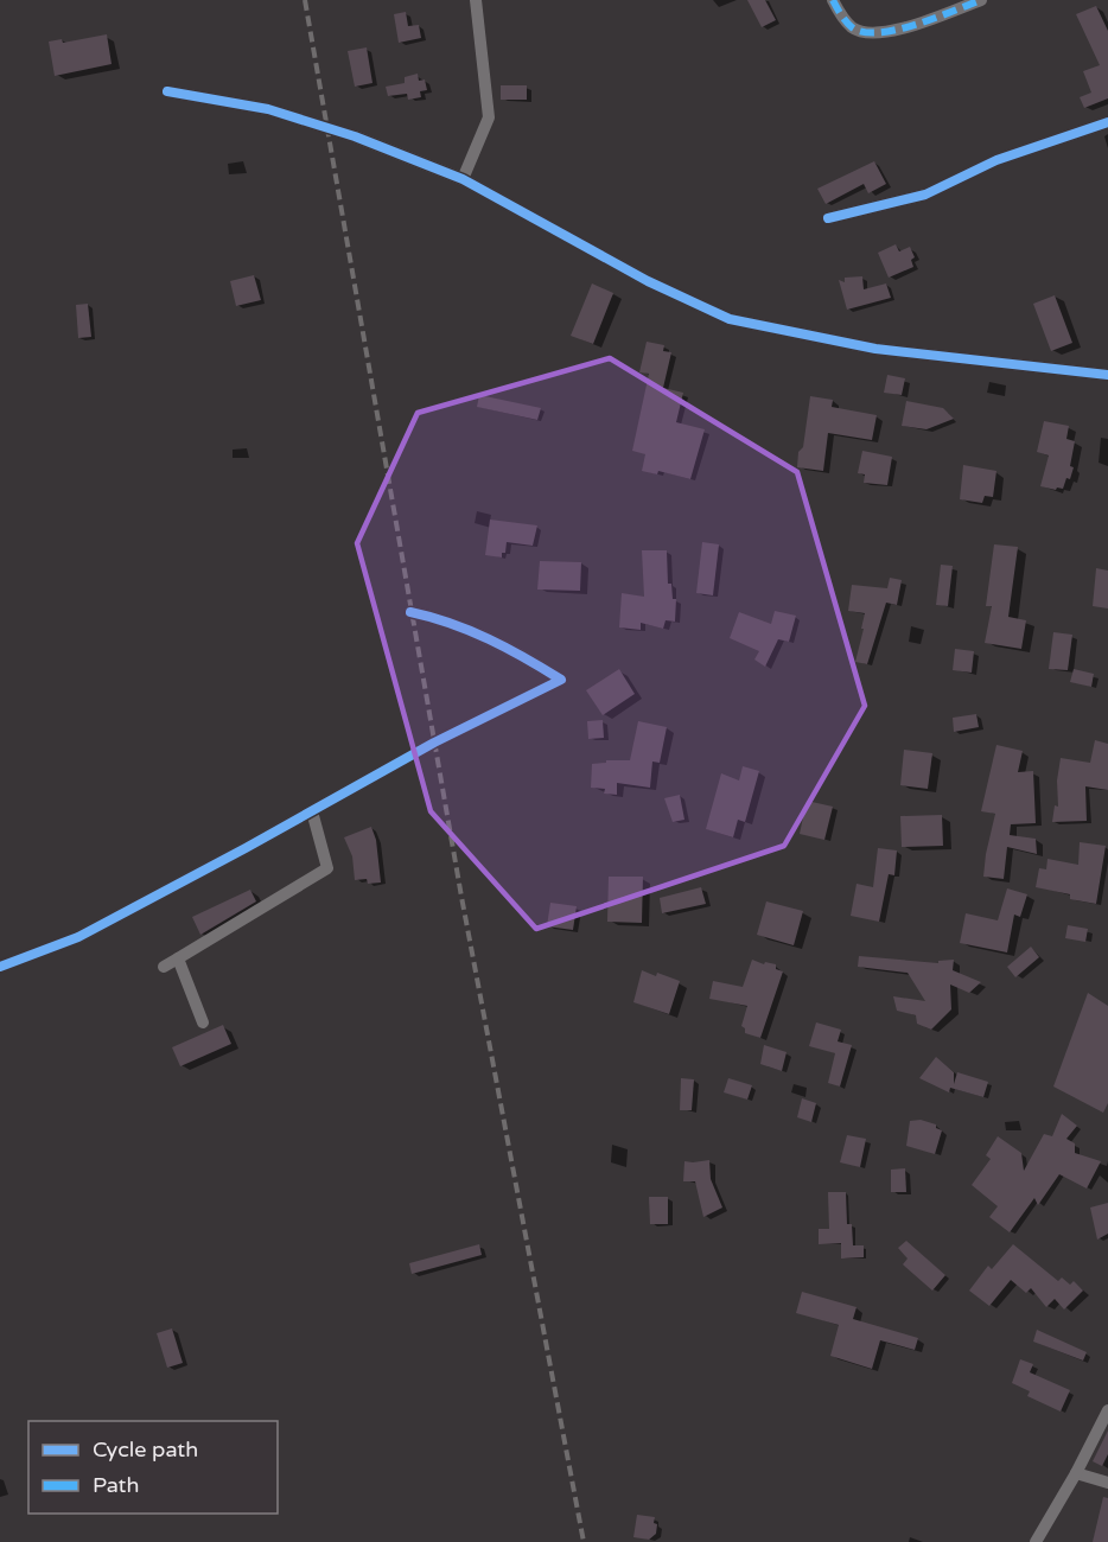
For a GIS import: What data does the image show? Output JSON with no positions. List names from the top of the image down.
{
  "legend": ["Cycle path", "Path"]
}
